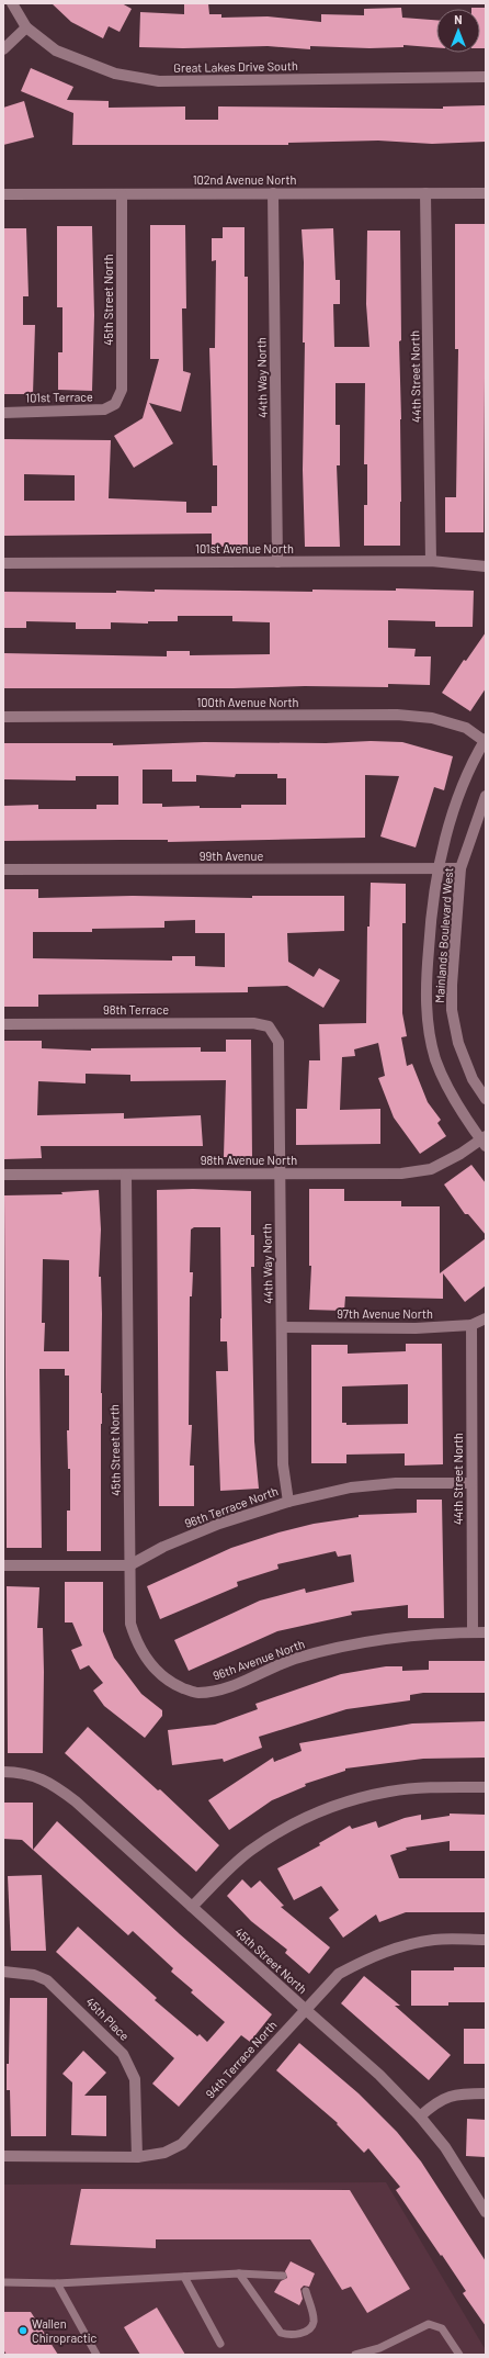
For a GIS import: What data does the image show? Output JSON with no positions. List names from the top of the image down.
{
  "streets": {
    "street": [
      "Great Lakes Drive South",
      "102nd Avenue North",
      "45th Street North",
      "44th Street North",
      "44th Way North",
      "101st Terrace",
      "101st Avenue North",
      "100th Avenue North",
      "99th Avenue",
      "Mainlands Boulevard West",
      "98th Terrace",
      "98th Avenue North",
      "97th Avenue North",
      "96th Terrace North",
      "96th Avenue North",
      "45th Place",
      "94th Terrace North"
    ]
  },
  "crossings": [
    ["102nd Avenue North", "45th Street North"],
    ["102nd Avenue North", "44th Street North"],
    ["102nd Avenue North", "44th Way North"],
    ["45th Street North", "101st Terrace"],
    ["45th Street North", "98th Avenue North"],
    ["45th Street North", "96th Terrace North"],
    ["45th Street North", "96th Avenue North"],
    ["45th Street North", "94th Terrace North"],
    ["44th Street North", "101st Avenue North"],
    ["44th Street North", "97th Avenue North"],
    ["44th Street North", "96th Terrace North"],
    ["44th Street North", "96th Avenue North"],
    ["44th Way North", "101st Avenue North"],
    ["44th Way North", "98th Terrace"],
    ["44th Way North", "98th Avenue North"],
    ["44th Way North", "97th Avenue North"],
    ["44th Way North", "96th Terrace North"],
    ["100th Avenue North", "Mainlands Boulevard West"],
    ["99th Avenue", "Mainlands Boulevard West"],
    ["Mainlands Boulevard West", "98th Avenue North"],
    ["45th Place", "94th Terrace North"]
  ],
  "places": ["Wallen Chiropractic"],
  "north": "top"
}
